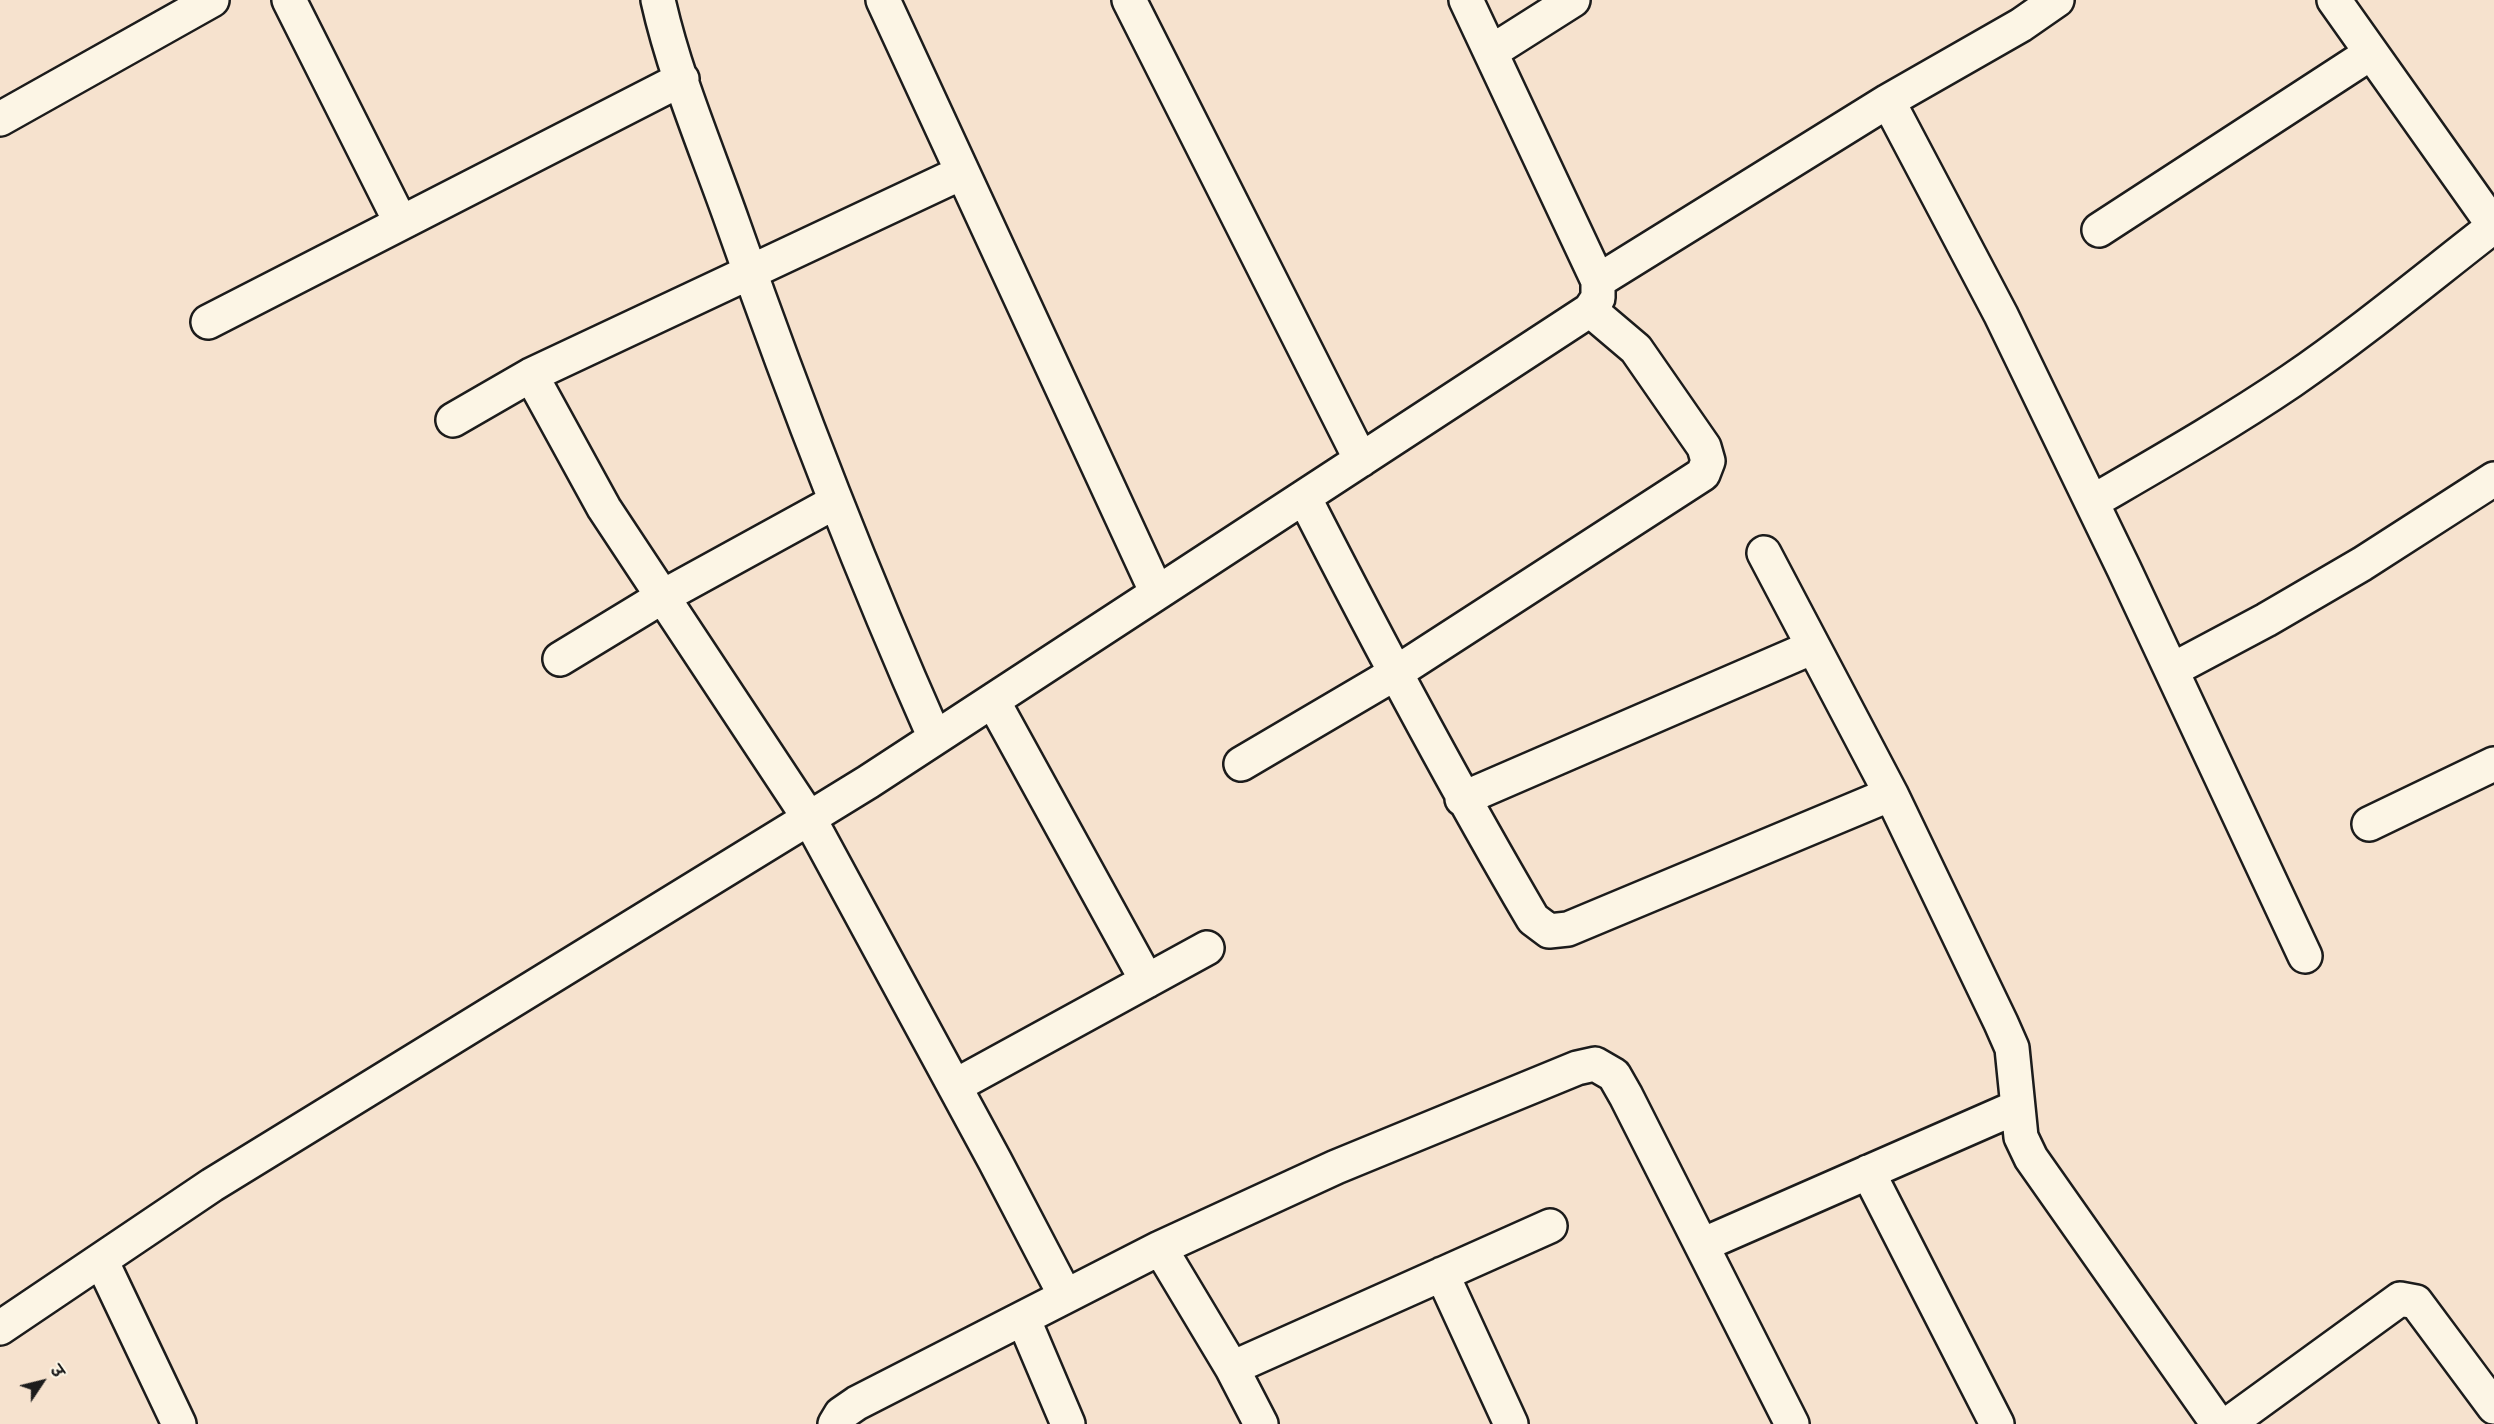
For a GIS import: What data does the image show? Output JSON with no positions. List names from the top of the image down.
{
  "north": "top right"
}
